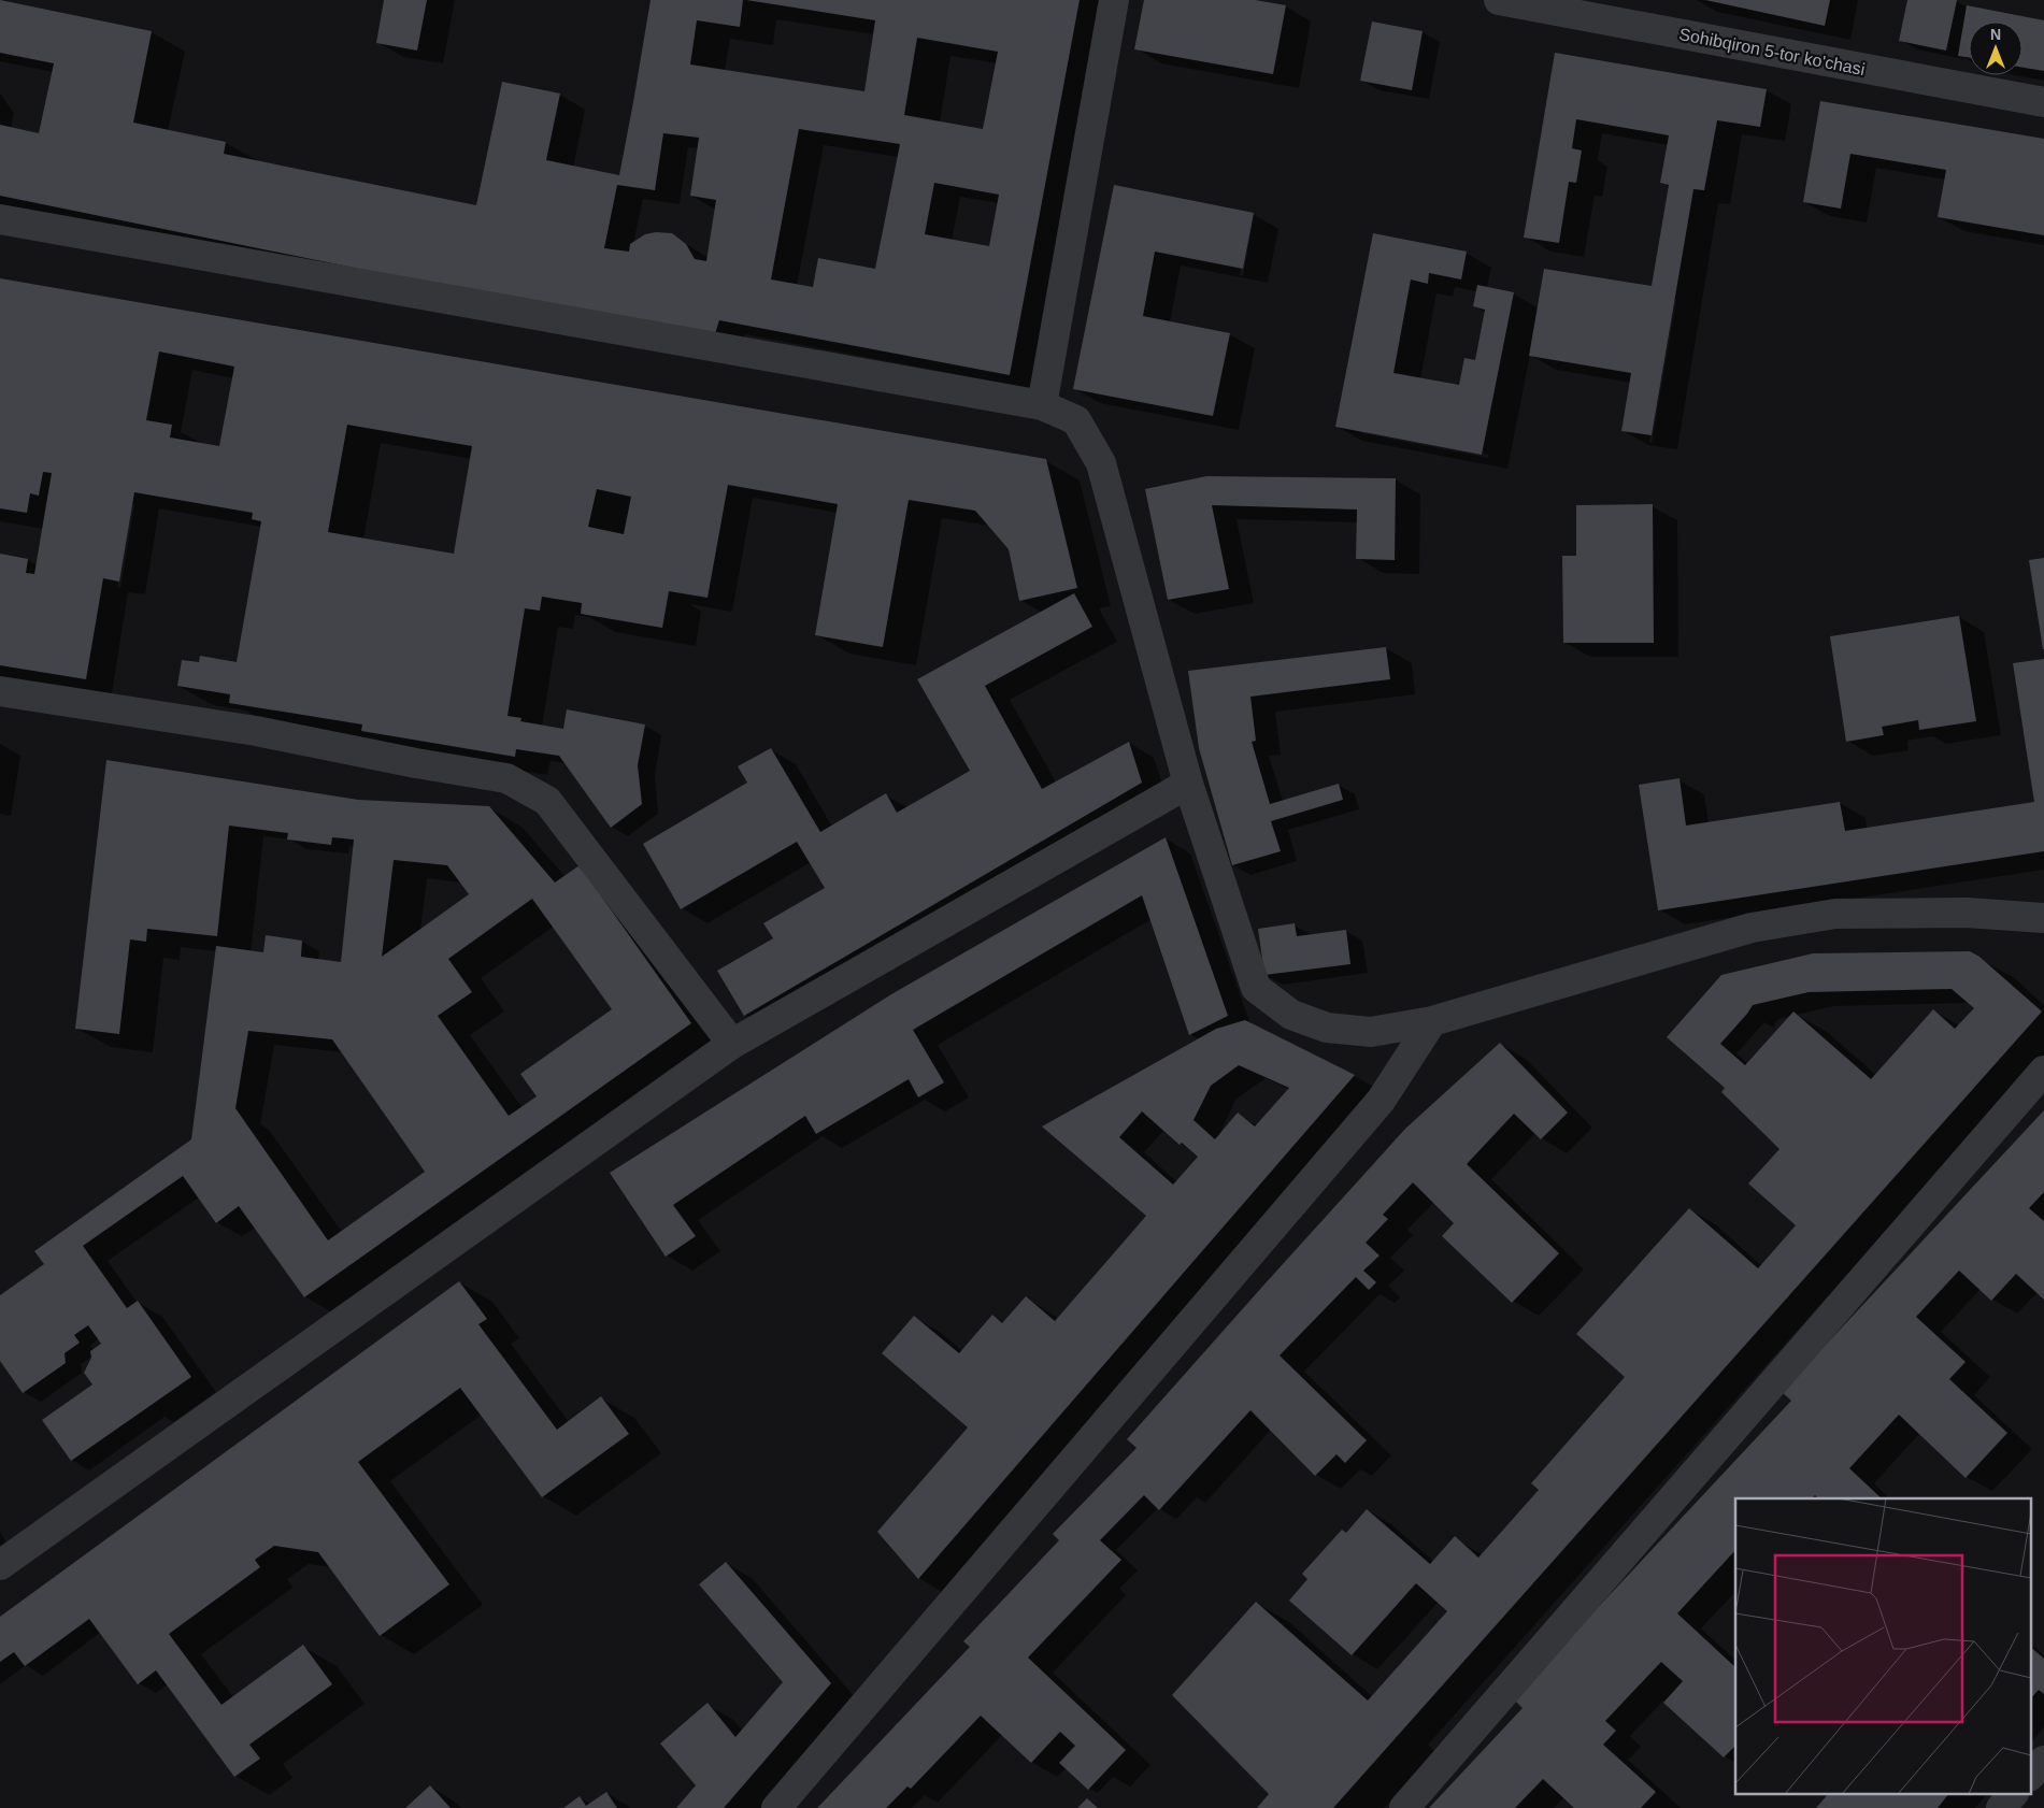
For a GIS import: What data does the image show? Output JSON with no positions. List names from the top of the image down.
{
  "streets": {
    "street": ["Sohibqiron 5-tor ko'chasi"]
  },
  "north": "top"
}
